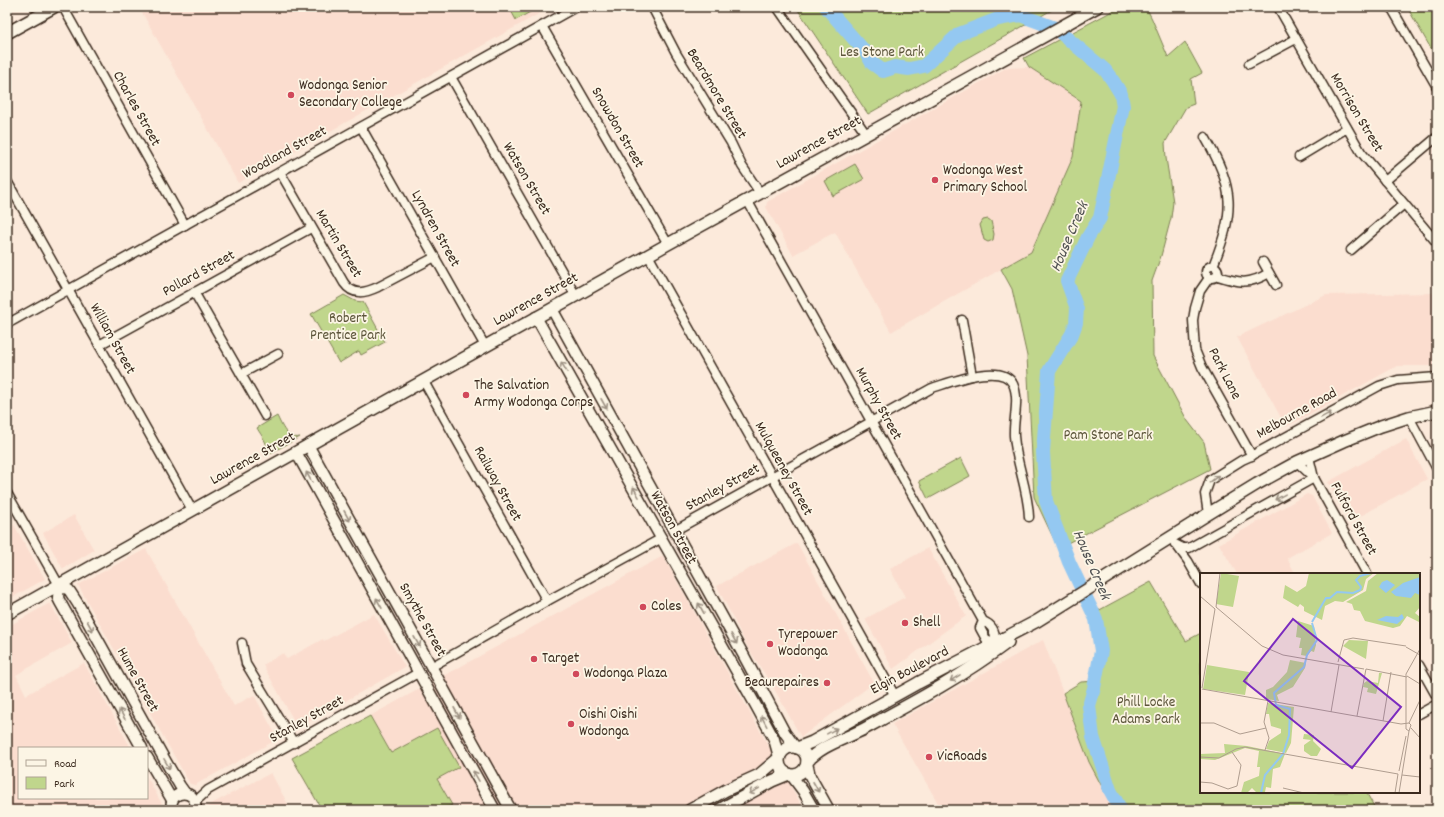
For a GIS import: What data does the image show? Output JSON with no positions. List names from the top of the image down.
{
  "streets": {
    "main road": ["Lawrence Street", "Elgin Boulevard"],
    "street": [
      "Beardmore Street",
      "Charles Street",
      "Morrison Street",
      "Snowdon Street",
      "Woodland Street",
      "Watson Street",
      "Lyndren Street",
      "Martin Street",
      "Pollard Street",
      "William Street",
      "Park Lane",
      "Murphy Street",
      "Melbourne Road",
      "Mulqueeney Street",
      "Railway Street",
      "Stanley Street",
      "Fulford Street",
      "Smythe Street",
      "Hume Street"
    ]
  },
  "crossings": [
    ["Beardmore Street", "Lawrence Street"],
    ["Charles Street", "Woodland Street"],
    ["Snowdon Street", "Lawrence Street"],
    ["Snowdon Street", "Woodland Street"],
    ["Lawrence Street", "Watson Street"],
    ["Lawrence Street", "Lyndren Street"],
    ["Lawrence Street", "William Street"],
    ["Lawrence Street", "Murphy Street"],
    ["Lawrence Street", "Mulqueeney Street"],
    ["Lawrence Street", "Railway Street"],
    ["Lawrence Street", "Smythe Street"],
    ["Lawrence Street", "Hume Street"],
    ["Woodland Street", "Watson Street"],
    ["Woodland Street", "Lyndren Street"],
    ["Woodland Street", "Martin Street"],
    ["Woodland Street", "William Street"],
    ["Watson Street", "Stanley Street"],
    ["Watson Street", "Elgin Boulevard"],
    ["Lyndren Street", "Martin Street"],
    ["Martin Street", "Pollard Street"],
    ["Pollard Street", "William Street"],
    ["Park Lane", "Melbourne Road"],
    ["Murphy Street", "Stanley Street"],
    ["Murphy Street", "Elgin Boulevard"],
    ["Mulqueeney Street", "Stanley Street"],
    ["Mulqueeney Street", "Elgin Boulevard"],
    ["Stanley Street", "Smythe Street"],
    ["Stanley Street", "Hume Street"]
  ],
  "one_way": ["Melbourne Road"],
  "water": ["House Creek"],
  "parks": [
    "Les Stone Park",
    "Robert Prentice Park",
    "Pam Stone Park",
    "Phill Locke Adams Park"
  ],
  "places": [
    "Wodonga Senior Secondary College",
    "Wodonga West Primary School",
    "The Salvation Army Wodonga Corps",
    "Coles",
    "Shell",
    "Tyrepower Wodonga",
    "Target",
    "Wodonga Plaza",
    "Beaurepaires",
    "Oishi Oishi Wodonga",
    "VicRoads"
  ],
  "legend": ["Road", "Park"]
}
